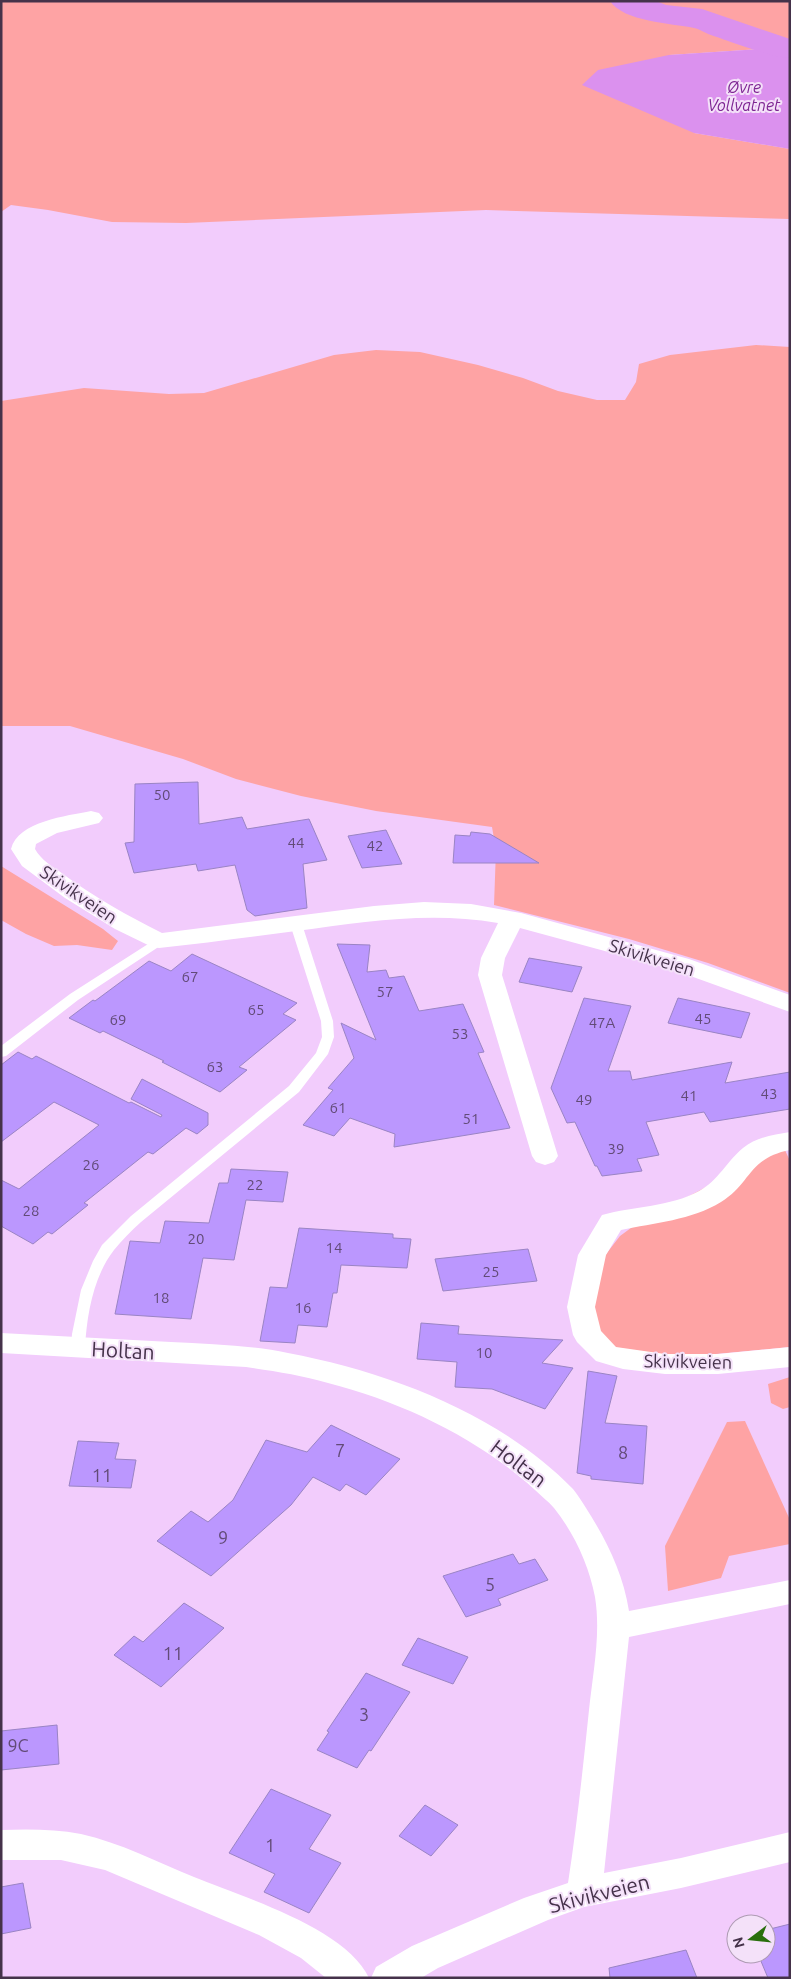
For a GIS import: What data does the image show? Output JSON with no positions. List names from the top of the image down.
{
  "streets": {
    "street": ["Skivikveien", "Holtan"]
  },
  "crossings": [
    ["Skivikveien", "Holtan"]
  ],
  "water": ["Øvre Vollvatnet"],
  "house_numbers": [
    "50",
    "44",
    "42",
    "67",
    "57",
    "65",
    "45",
    "69",
    "47A",
    "53",
    "63",
    "43",
    "41",
    "49",
    "61",
    "51",
    "39",
    "26",
    "22",
    "28",
    "20",
    "14",
    "25",
    "18",
    "16",
    "10",
    "7",
    "8",
    "11",
    "9",
    "5",
    "11",
    "3",
    "9C",
    "1"
  ],
  "north": "left"
}
